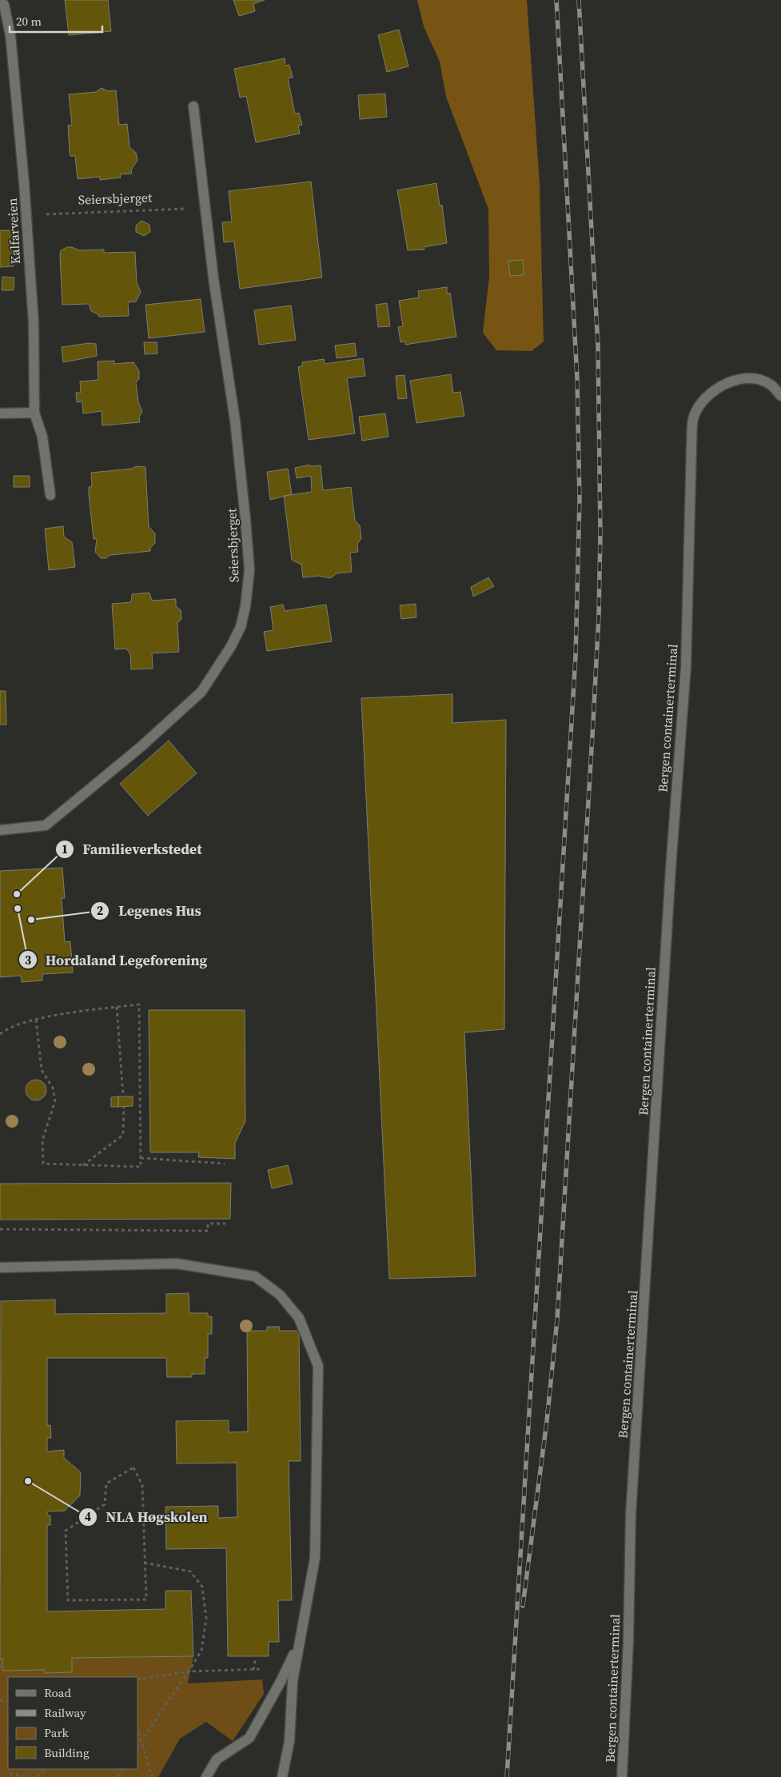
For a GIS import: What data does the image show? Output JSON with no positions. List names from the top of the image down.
{
  "streets": {
    "street": ["Seiersbjerget", "Kalfarveien", "Bergen containerterminal"]
  },
  "crossings": [
    ["Seiersbjerget", "Kalfarveien"]
  ],
  "places": [
    "Familieverkstedet",
    "Hordaland Legeforening",
    "Legenes Hus",
    "NLA Høgskolen"
  ],
  "legend": [
    "Road",
    "Railway",
    "Park",
    "Building"
  ],
  "scale_bar": "20 m"
}
